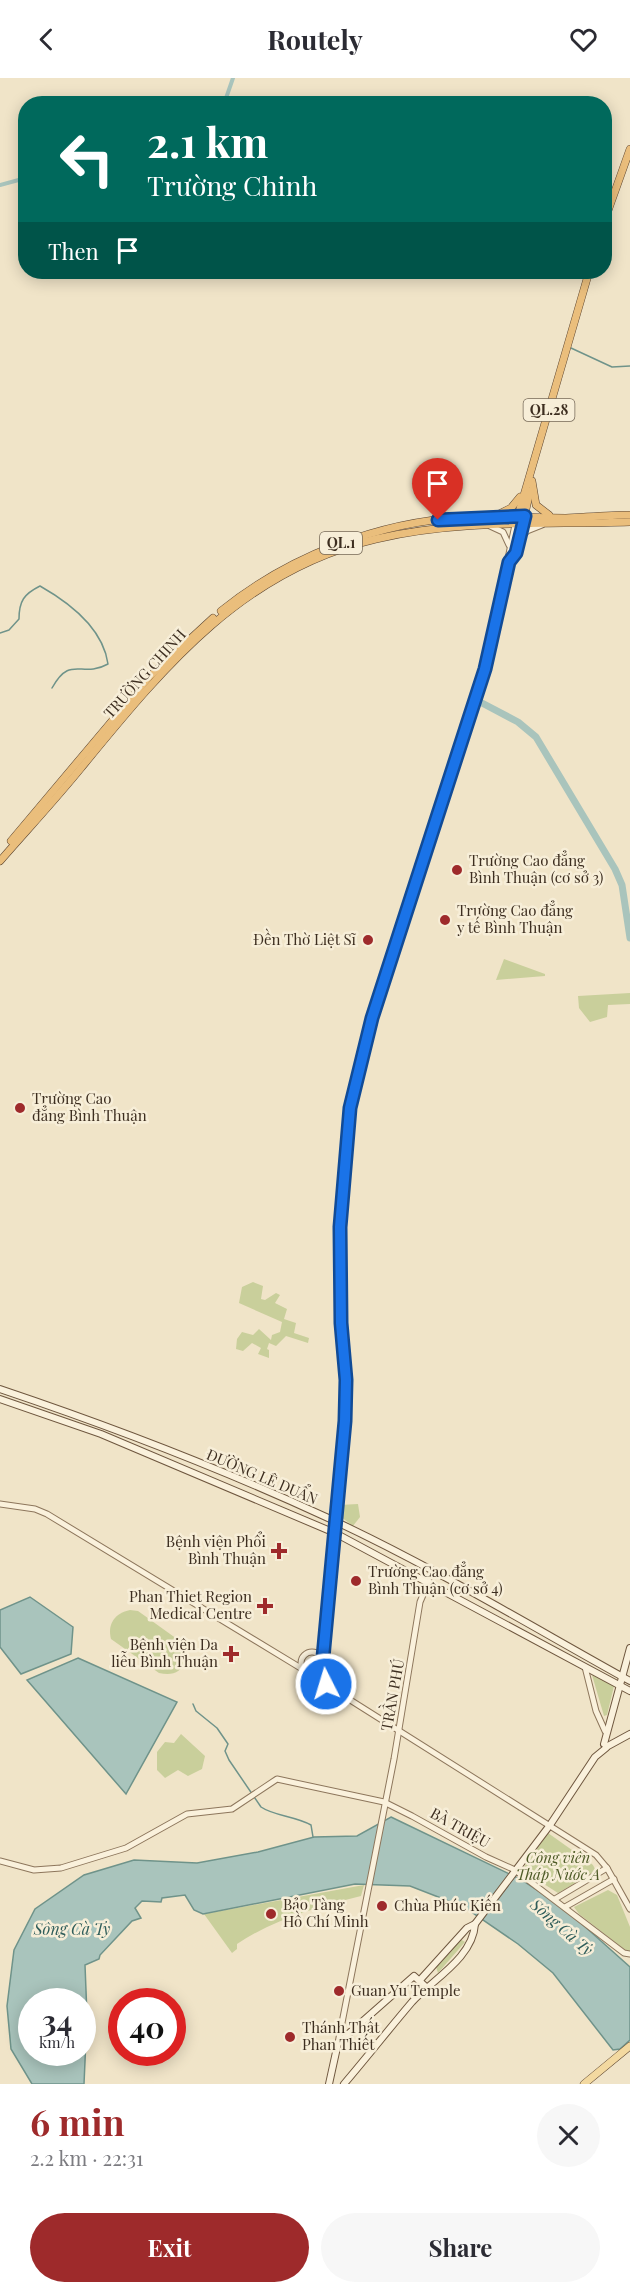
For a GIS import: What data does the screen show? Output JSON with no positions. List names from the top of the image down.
{
  "streets": {
    "highway": ["QL.28", "QL.1", "TRƯỜNG CHINH"],
    "main road": ["ĐƯỜNG LÊ DUẨN"],
    "street": ["TRẦN PHÚ", "BÀ TRIỆU"]
  },
  "crossings": [
    ["QL.28", "TRƯỜNG CHINH"],
    ["QL.28", "ĐƯỜNG LÊ DUẨN"],
    ["ĐƯỜNG LÊ DUẨN", "TRẦN PHÚ"],
    ["TRẦN PHÚ", "BÀ TRIỆU"]
  ],
  "water": ["Sông Cà Ty"],
  "parks": ["Công viên Tháp Nước A"],
  "places": {
    "other": [
      "Trường Cao đẳng Bình Thuận (cơ sở 3)",
      "Trường Cao đẳng y tế Bình Thuận",
      "Đền Thờ Liệt Sĩ",
      "Trường Cao đẳng Bình Thuận",
      "Trường Cao đẳng Bình Thuận (cơ sở 4)",
      "Chùa Phúc Kiến",
      "Bảo Tàng Hồ Chí Minh",
      "Guan Yu Temple",
      "Thánh Thất Phan Thiết"
    ],
    "health": ["Bệnh viện Phổi Bình Thuận", "Phan Thiet Region Medical Centre", "Bệnh viện Da liễu Bình Thuận"]
  },
  "page": {
    "header": "Routely",
    "turn": ["2.1 km", "Trường Chinh"],
    "then": "Then",
    "speed": "34 km/h",
    "limit": "40",
    "heading": ["6 min", "2.2 km · 22:31"],
    "buttons": ["Exit", "Share"]
  }
}
